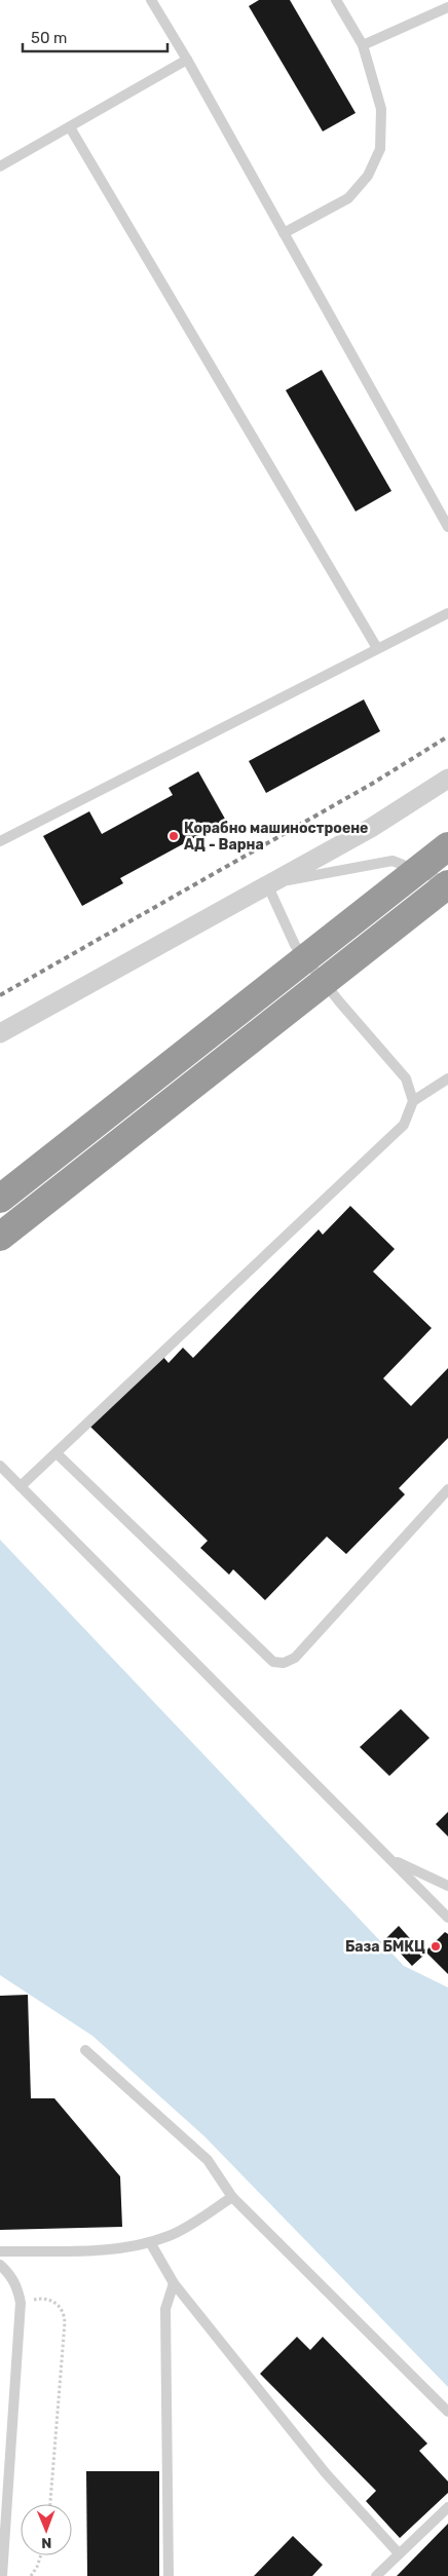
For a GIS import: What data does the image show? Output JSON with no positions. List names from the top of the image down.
{
  "places": ["Корабно машиностроене АД - Варна", "База БМКЦ"],
  "scale_bar": "50 m",
  "north": "bottom"
}
